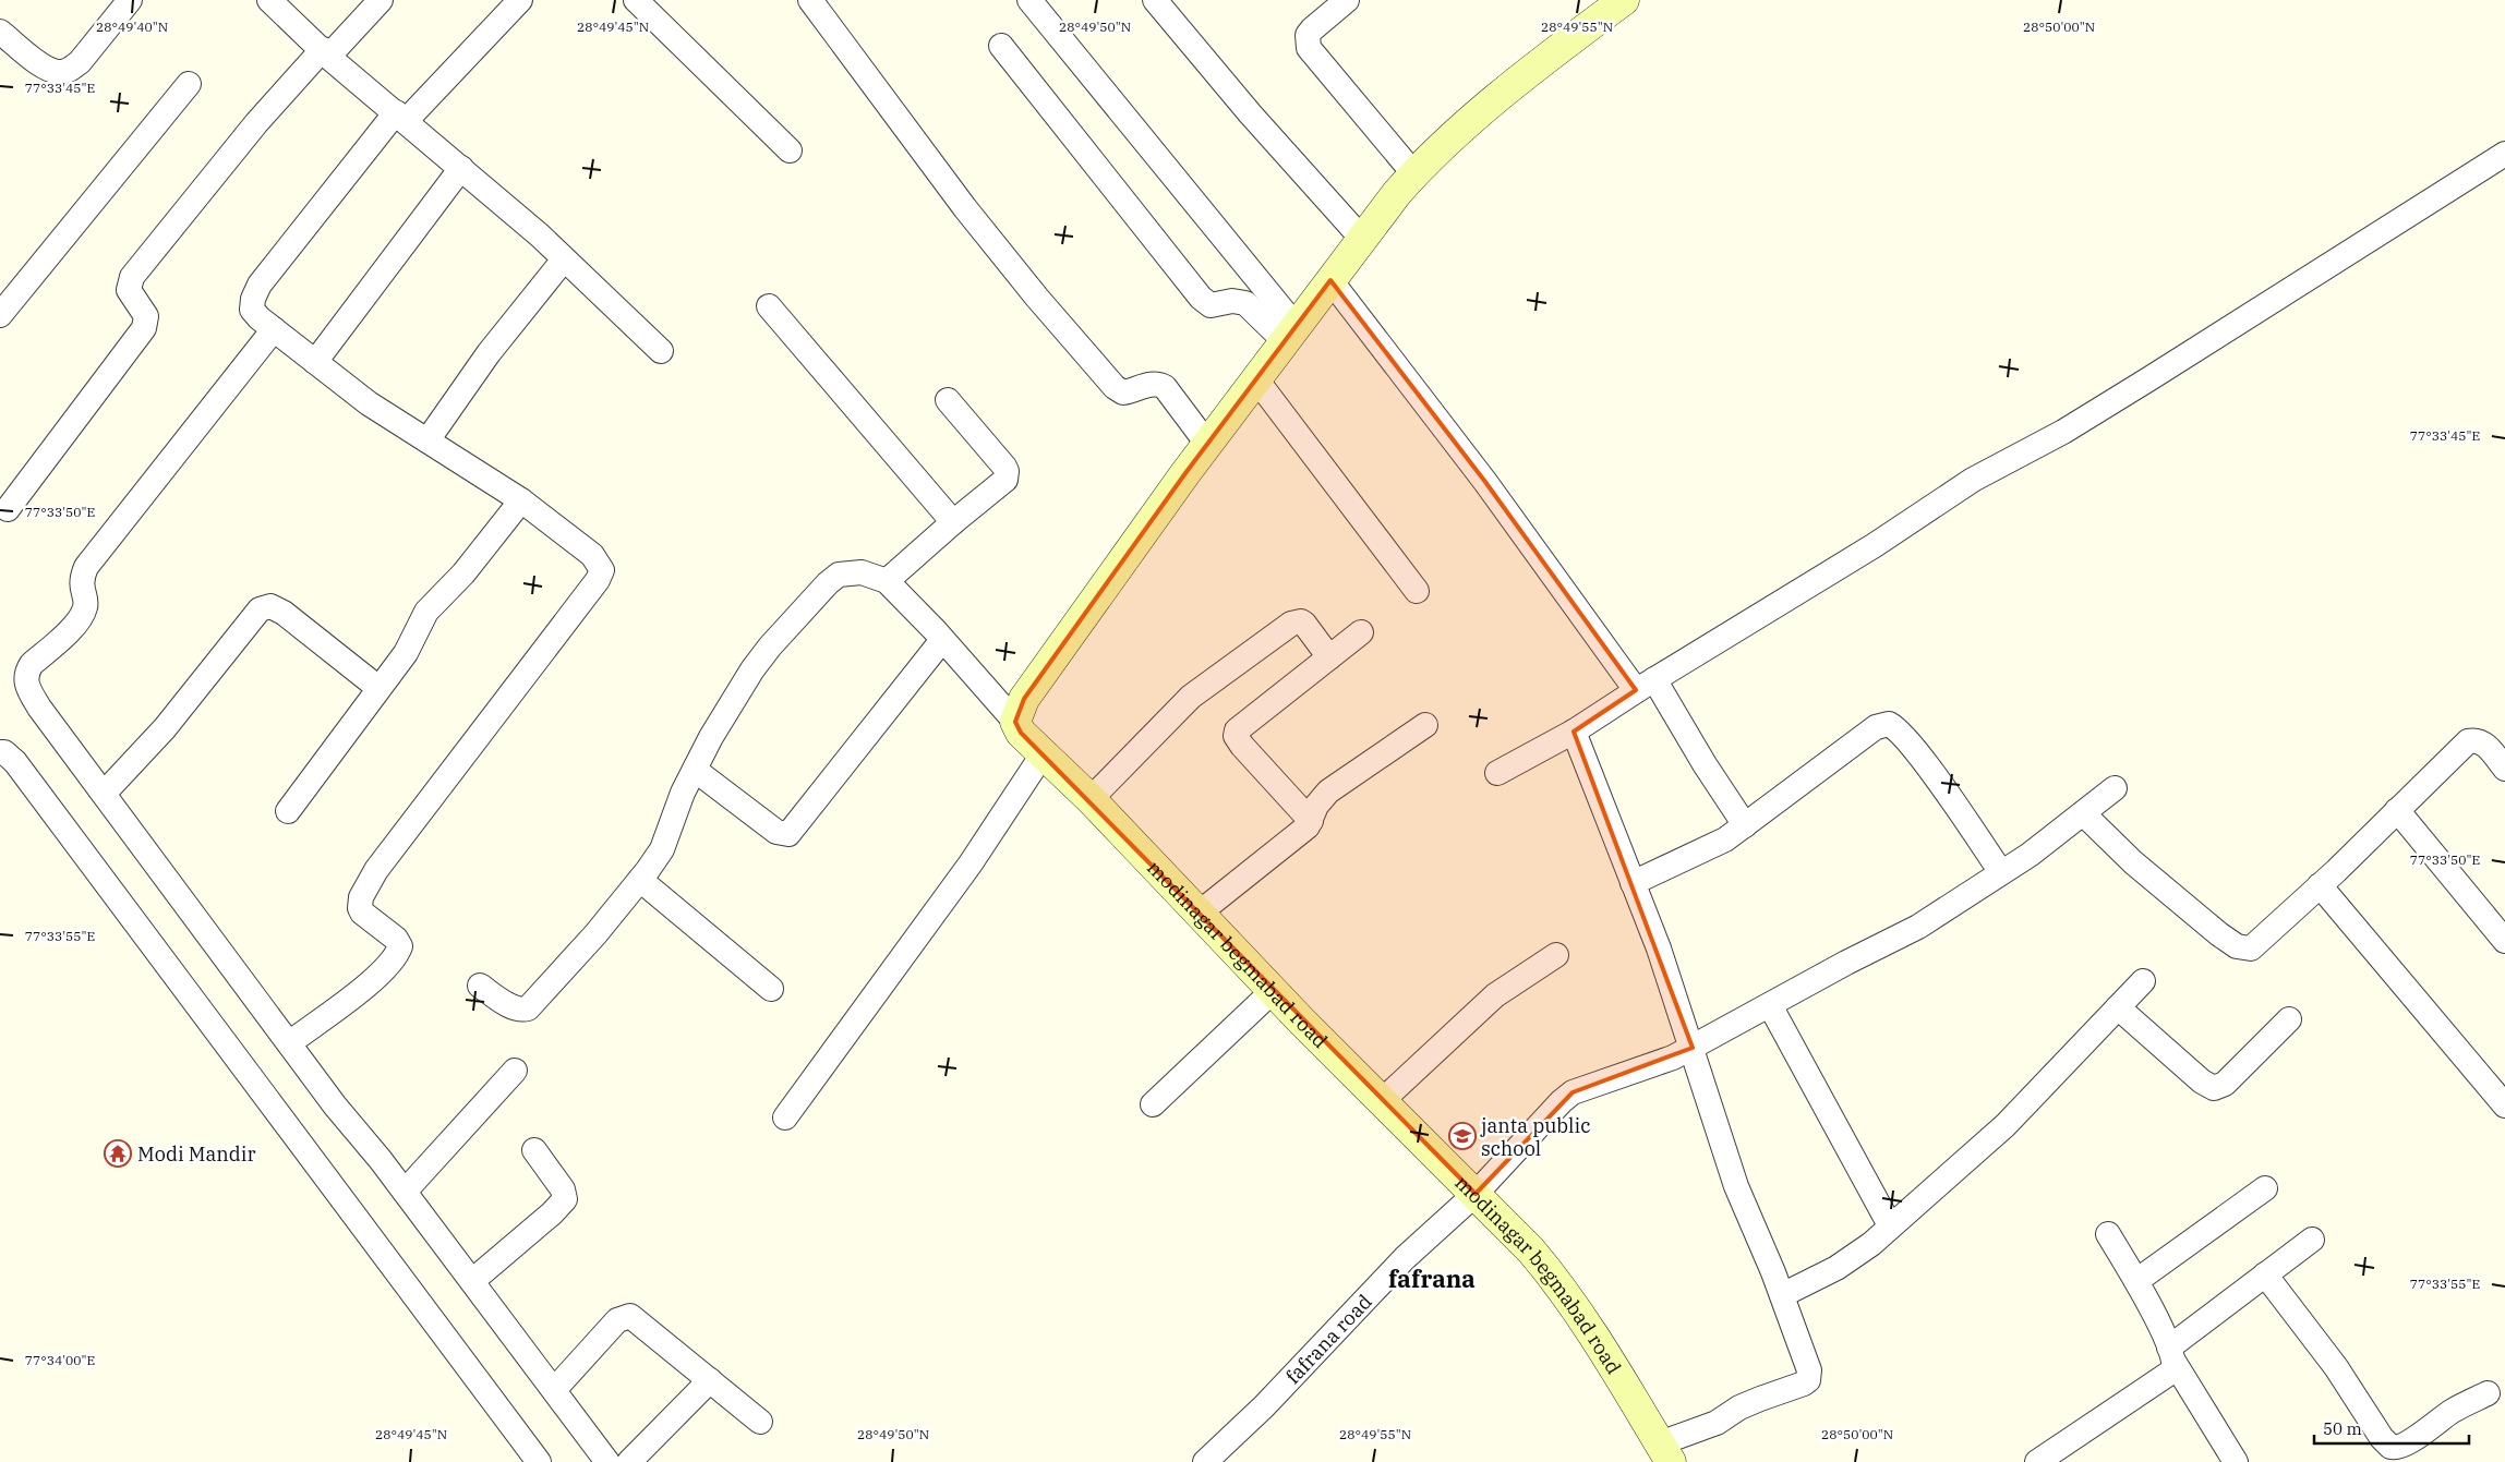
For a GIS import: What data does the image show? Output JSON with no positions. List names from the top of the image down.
{
  "streets": {
    "street": ["modinagar begmabad road", "fafrana road"]
  },
  "crossings": [
    ["modinagar begmabad road", "fafrana road"]
  ],
  "districts": ["fafrana"],
  "places": {
    "school or university": ["janta public school"],
    "temple": ["Modi Mandir"]
  },
  "scale_bar": "50 m",
  "coordinates": [
    "28°49'40\"N",
    "28°49'45\"N",
    "28°49'50\"N",
    "28°49'55\"N",
    "28°50'00\"N",
    "77°33'45\"E",
    "77°33'50\"E",
    "77°33'55\"E",
    "77°34'00\"E"
  ]
}
